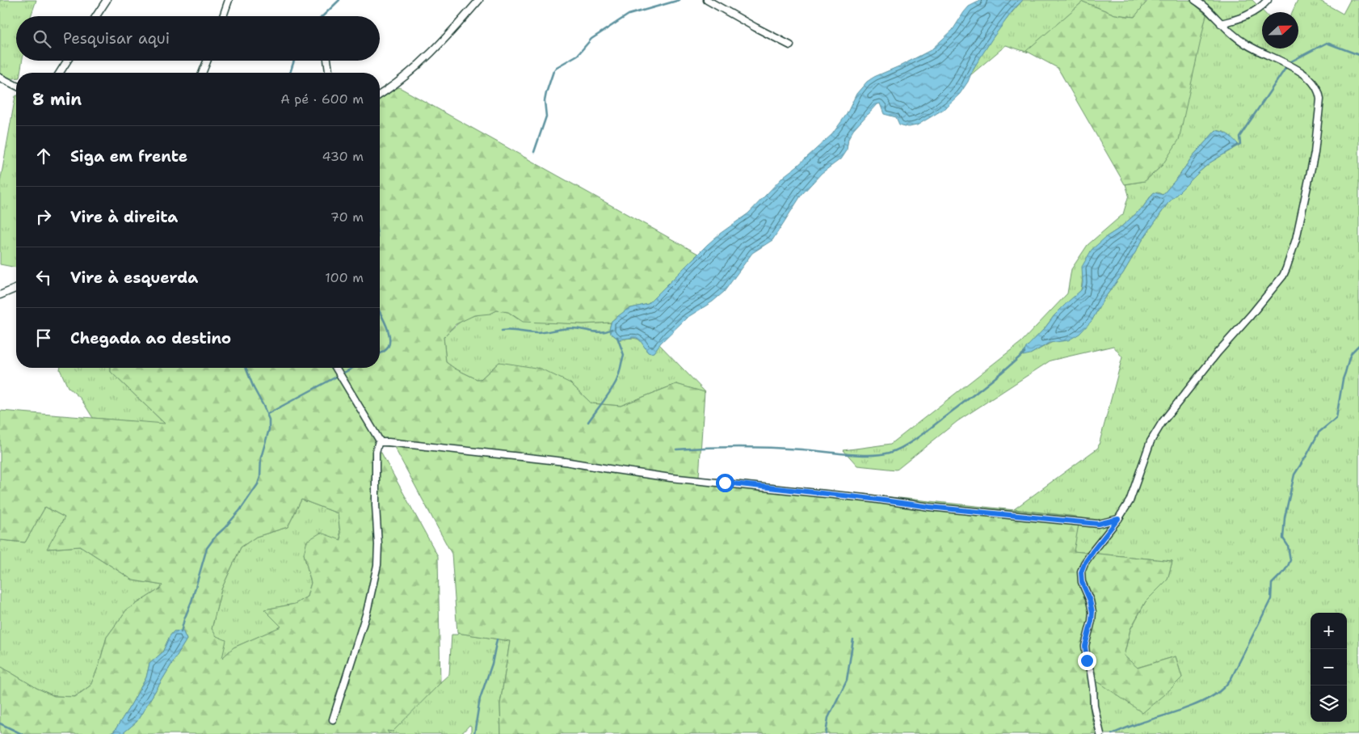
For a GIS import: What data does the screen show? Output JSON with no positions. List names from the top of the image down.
{
  "north": "right",
  "page": {
    "search": "Pesquisar aqui",
    "heading": ["8 min", "A pé · 600 m"],
    "list": [
      ["Siga em frente", "430 m"],
      ["Vire à direita", "70 m"],
      ["Vire à esquerda", "100 m"],
      "Chegada ao destino"
    ],
    "map_buttons": ["+", "−"]
  }
}
